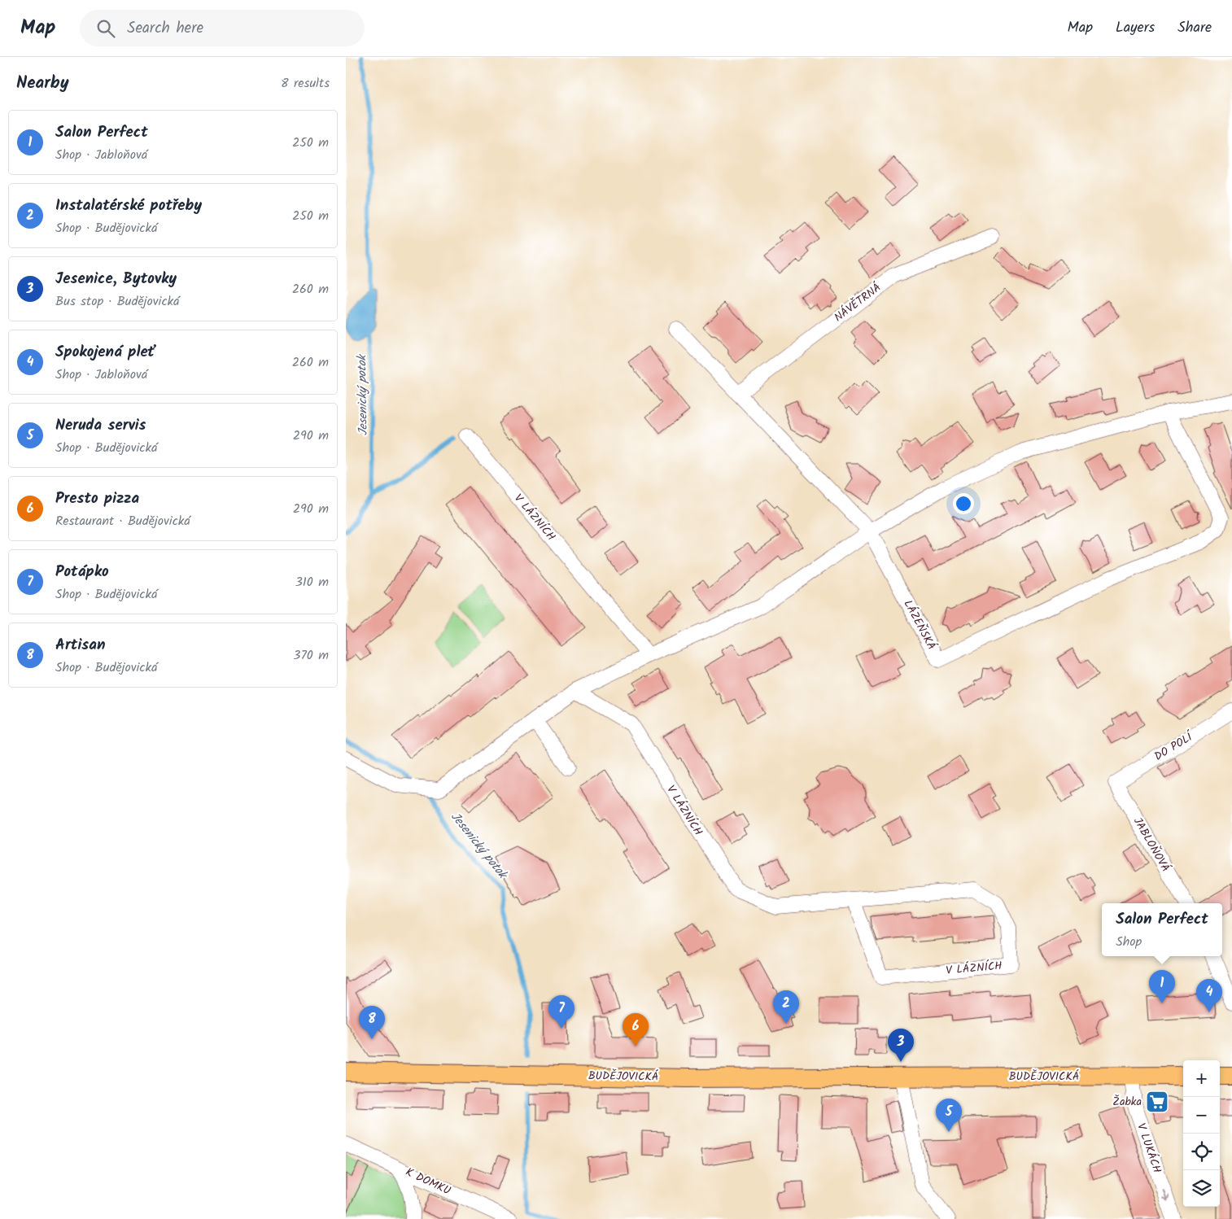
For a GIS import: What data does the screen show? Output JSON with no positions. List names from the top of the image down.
{
  "streets": {
    "main road": ["BUDĚJOVICKÁ"],
    "street": [
      "NÁVĚTRNÁ",
      "V LÁZNÍCH",
      "LÁZEŇSKÁ",
      "DO POLÍ",
      "JABLOŇOVÁ",
      "V LUKÁCH",
      "K DOMKU"
    ]
  },
  "crossings": [
    ["DO POLÍ", "JABLOŇOVÁ"],
    ["BUDĚJOVICKÁ", "V LUKÁCH"]
  ],
  "one_way": ["V LUKÁCH"],
  "water": ["Jesenický potok"],
  "places": {
    "supermarket": ["Žabka"]
  },
  "page": {
    "header": "Map",
    "search": "Search here",
    "nav": ["Map", "Layers", "Share"],
    "heading": ["Nearby", "8 results"],
    "list": [
      {
        "mark": "1",
        "name": "Salon Perfect",
        "note": "Shop · Jabloňová",
        "value": "250 m"
      },
      {
        "mark": "2",
        "name": "Instalatérské potřeby",
        "note": "Shop · Budějovická",
        "value": "250 m"
      },
      {
        "mark": "3",
        "name": "Jesenice, Bytovky",
        "note": "Bus stop · Budějovická",
        "value": "260 m"
      },
      {
        "mark": "4",
        "name": "Spokojená pleť",
        "note": "Shop · Jabloňová",
        "value": "260 m"
      },
      {
        "mark": "5",
        "name": "Neruda servis",
        "note": "Shop · Budějovická",
        "value": "290 m"
      },
      {
        "mark": "6",
        "name": "Presto pizza",
        "note": "Restaurant · Budějovická",
        "value": "290 m"
      },
      {
        "mark": "7",
        "name": "Potápko",
        "note": "Shop · Budějovická",
        "value": "310 m"
      },
      {
        "mark": "8",
        "name": "Artisan",
        "note": "Shop · Budějovická",
        "value": "370 m"
      }
    ],
    "popup": ["Salon Perfect", "Shop"],
    "pins": [
      "1",
      "4",
      "2",
      "7",
      "8",
      "6",
      "3",
      "5"
    ],
    "map_buttons": ["+", "−"]
  }
}
